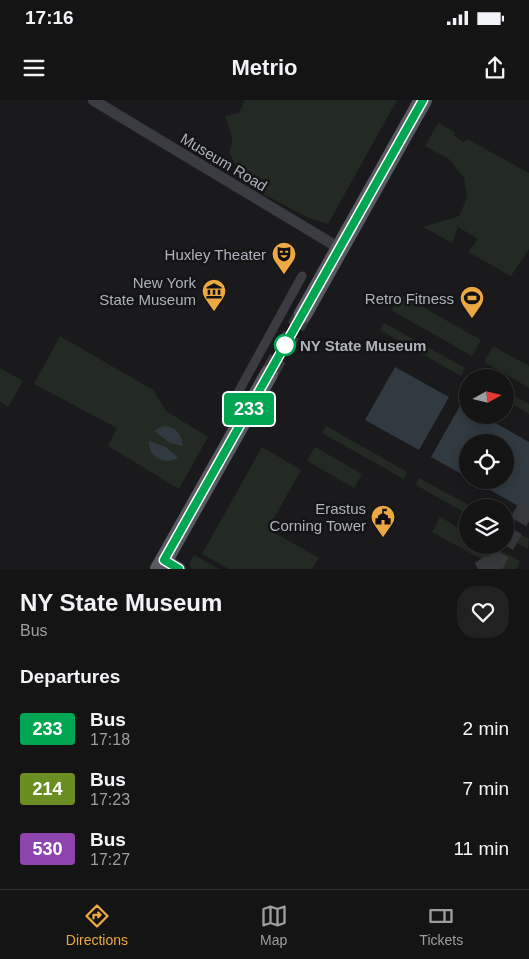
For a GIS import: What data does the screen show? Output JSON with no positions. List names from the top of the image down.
{
  "streets": {
    "street": ["Museum Road"]
  },
  "places": {
    "theatre": ["Huxley Theater"],
    "museum": ["New York State Museum"],
    "sports": ["Retro Fitness"],
    "other": ["NY State Museum"],
    "public building": ["Erastus Corning Tower"]
  },
  "lines": ["bus line 233"],
  "north": "right",
  "page": {
    "status": "17:16",
    "header": "Metrio",
    "on_map": "233",
    "heading": [
      ["NY State Museum", "Bus"],
      "Departures"
    ],
    "list": [
      {
        "mark": "233",
        "name": "Bus",
        "note": "17:18",
        "value": "2 min"
      },
      {
        "mark": "214",
        "name": "Bus",
        "note": "17:23",
        "value": "7 min"
      },
      {
        "mark": "530",
        "name": "Bus",
        "note": "17:27",
        "value": "11 min"
      }
    ],
    "tabs": ["Directions", "Map", "Tickets"]
  }
}
